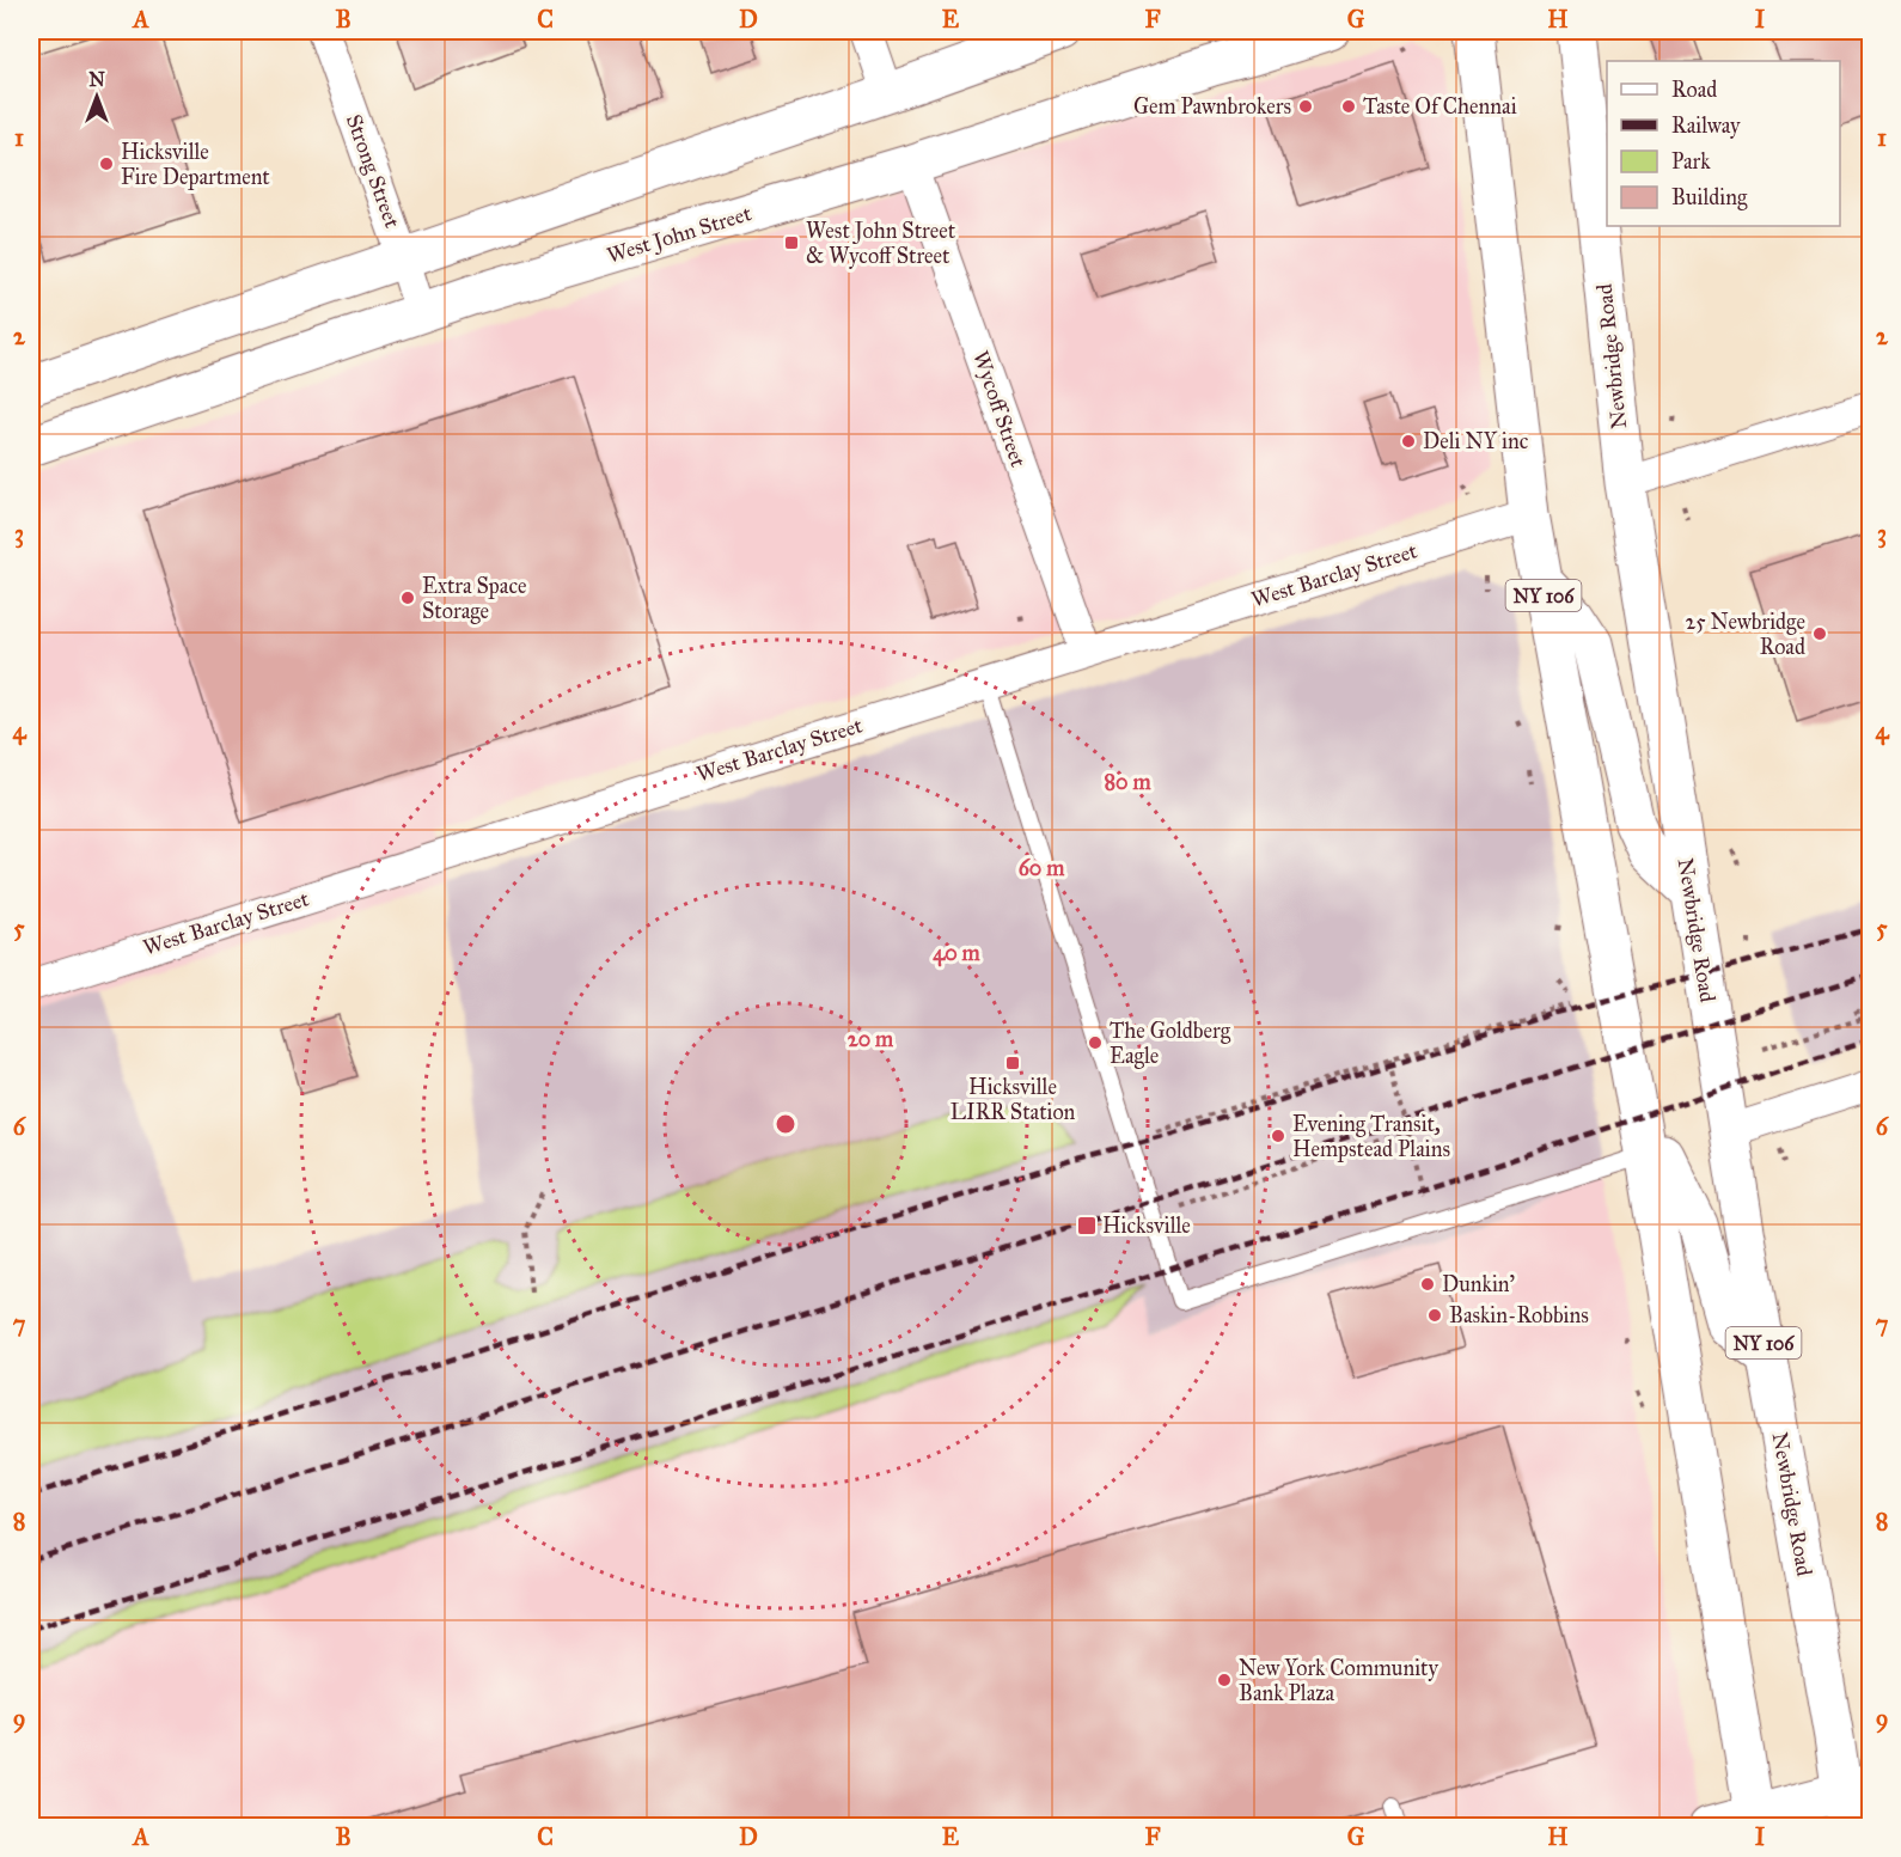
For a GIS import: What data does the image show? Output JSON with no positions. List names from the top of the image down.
{
  "streets": {
    "main road": ["West John Street", "Newbridge Road", "NY 106"],
    "street": ["Strong Street", "Wycoff Street", "West Barclay Street"]
  },
  "crossings": [
    ["Strong Street", "West John Street"],
    ["West John Street", "Wycoff Street"],
    ["Wycoff Street", "West Barclay Street"],
    ["West Barclay Street", "NY 106"]
  ],
  "places": {
    "other": [
      "Gem Pawnbrokers",
      "Taste Of Chennai",
      "Hicksville Fire Department",
      "Deli NY inc",
      "Extra Space Storage",
      "25 Newbridge Road",
      "The Goldberg Eagle",
      "Evening Transit, Hempstead Plains",
      "Dunkin'",
      "Baskin-Robbins",
      "New York Community Bank Plaza"
    ],
    "transit": ["West John Street & Wycoff Street", "Hicksville LIRR Station", "Hicksville"]
  },
  "legend": [
    "Road",
    "Railway",
    "Park",
    "Building"
  ],
  "north": "top",
  "grid": {
    "columns": [
      "A",
      "B",
      "C",
      "D",
      "E",
      "F",
      "G",
      "H",
      "I"
    ],
    "rows": [
      "1",
      "2",
      "3",
      "4",
      "5",
      "6",
      "7",
      "8",
      "9"
    ]
  },
  "rings": [
    "80 m",
    "60 m",
    "40 m",
    "20 m"
  ]
}
